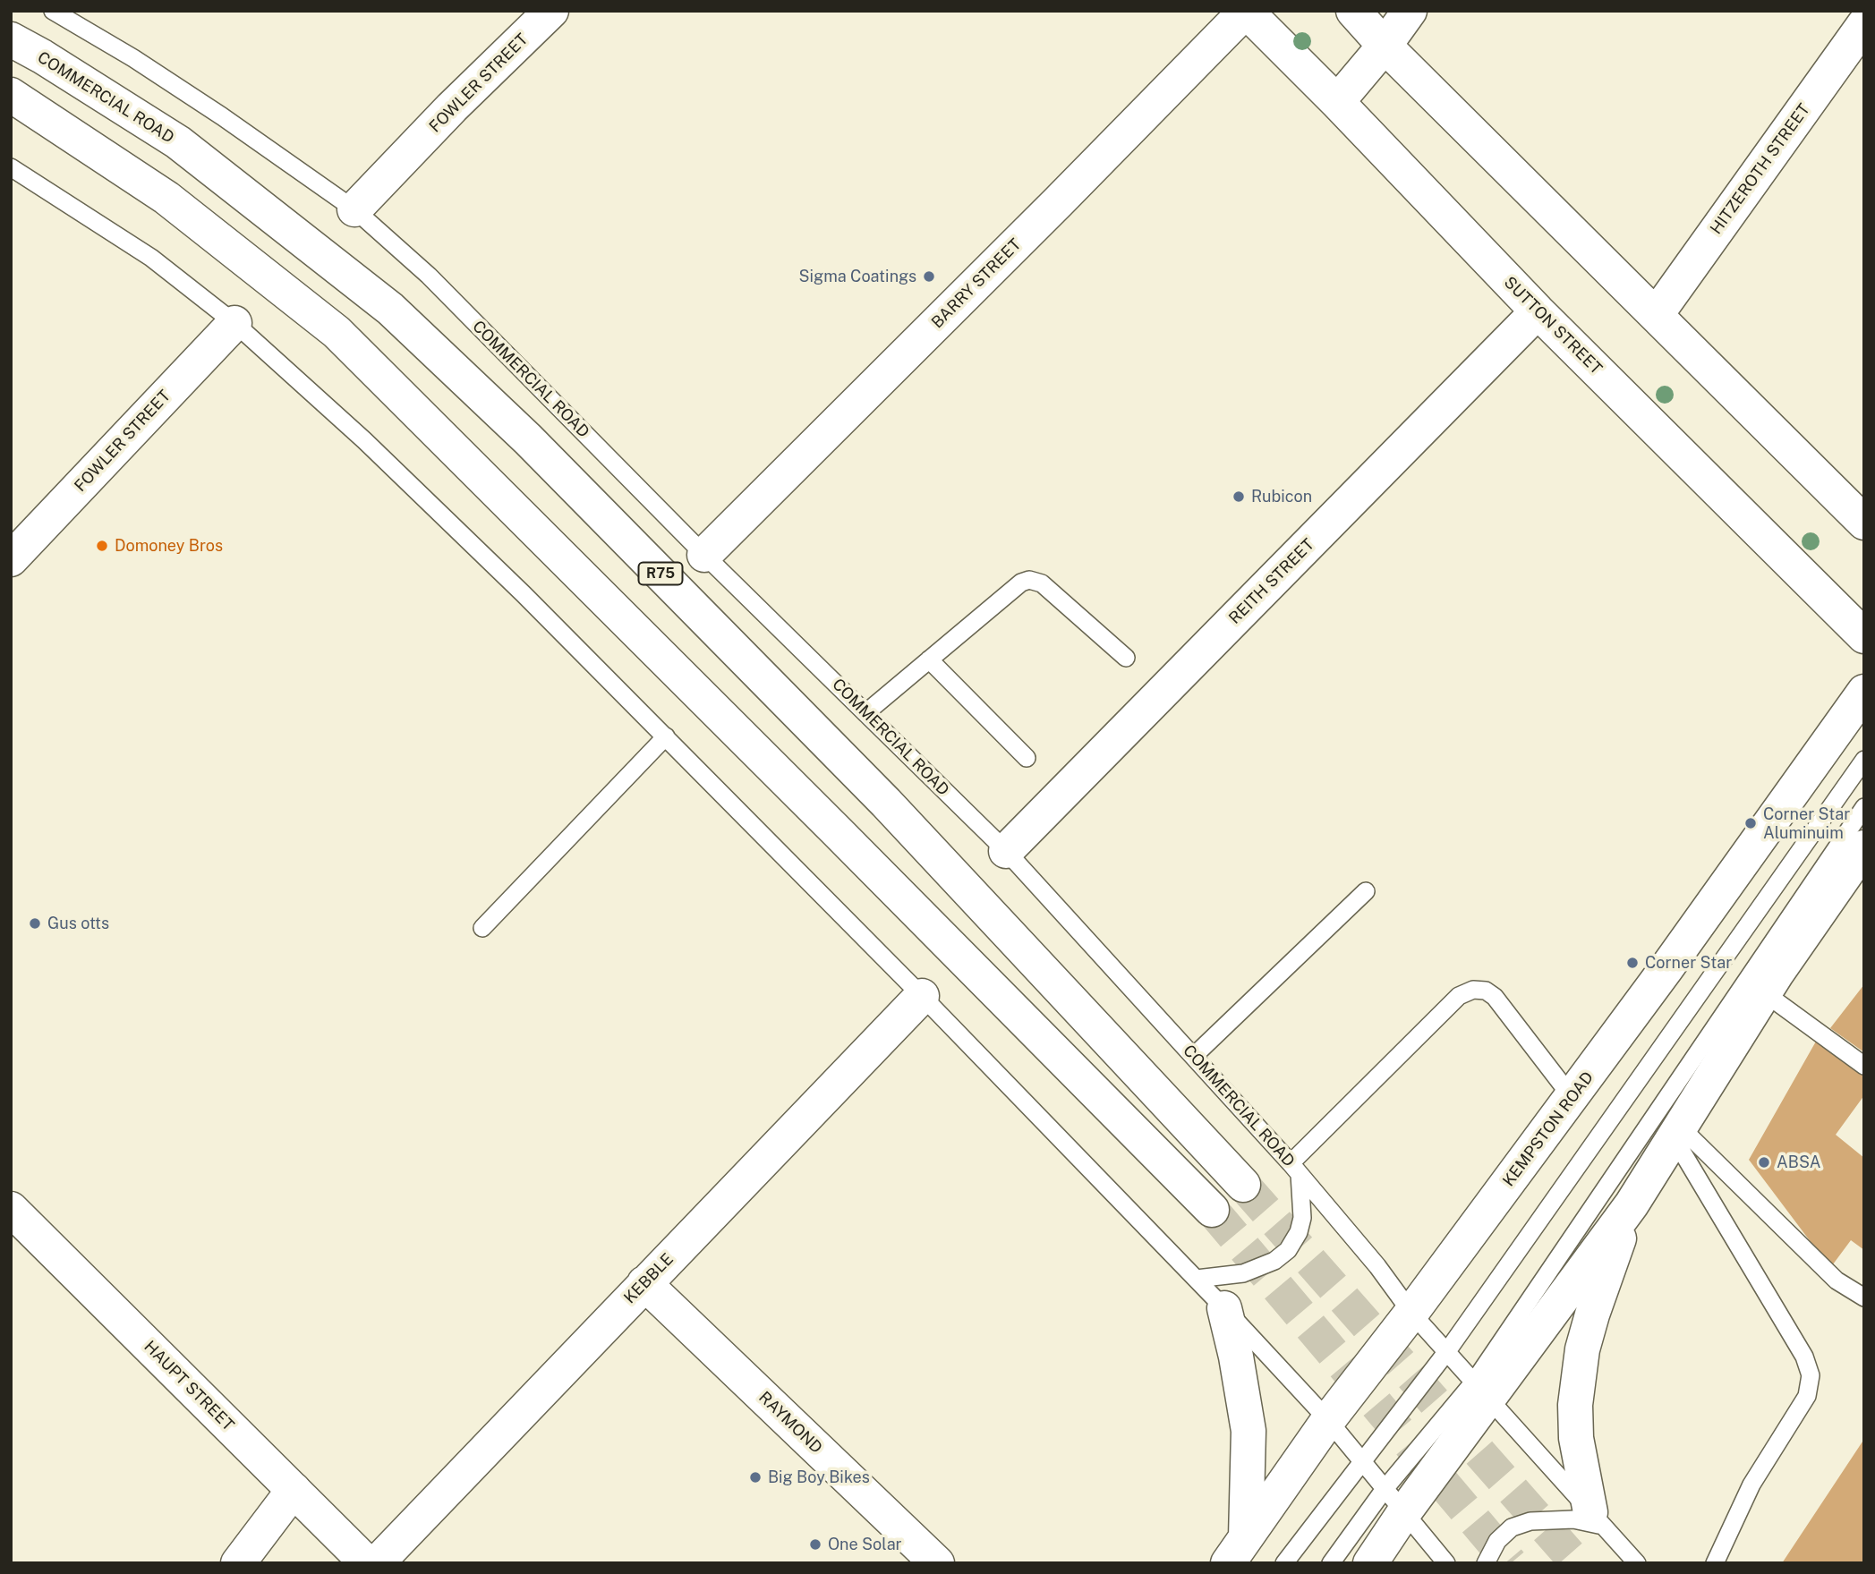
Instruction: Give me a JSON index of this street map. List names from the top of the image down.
{
  "streets": {
    "street": [
      "FOWLER STREET",
      "COMMERCIAL ROAD",
      "HITZEROTH STREET",
      "BARRY STREET",
      "SUTTON STREET",
      "R75",
      "REITH STREET",
      "KEMPSTON ROAD",
      "KEBBLE",
      "HAUPT STREET",
      "RAYMOND"
    ]
  },
  "crossings": [
    ["FOWLER STREET", "COMMERCIAL ROAD"],
    ["COMMERCIAL ROAD", "BARRY STREET"],
    ["COMMERCIAL ROAD", "REITH STREET"],
    ["COMMERCIAL ROAD", "KEMPSTON ROAD"],
    ["BARRY STREET", "SUTTON STREET"],
    ["SUTTON STREET", "REITH STREET"],
    ["KEBBLE", "RAYMOND"]
  ],
  "places": [
    "Sigma Coatings",
    "Rubicon",
    "Domoney Bros",
    "Corner Star Aluminuim",
    "Gus otts",
    "Corner Star",
    "ABSA",
    "Big Boy Bikes",
    "One Solar"
  ]
}
